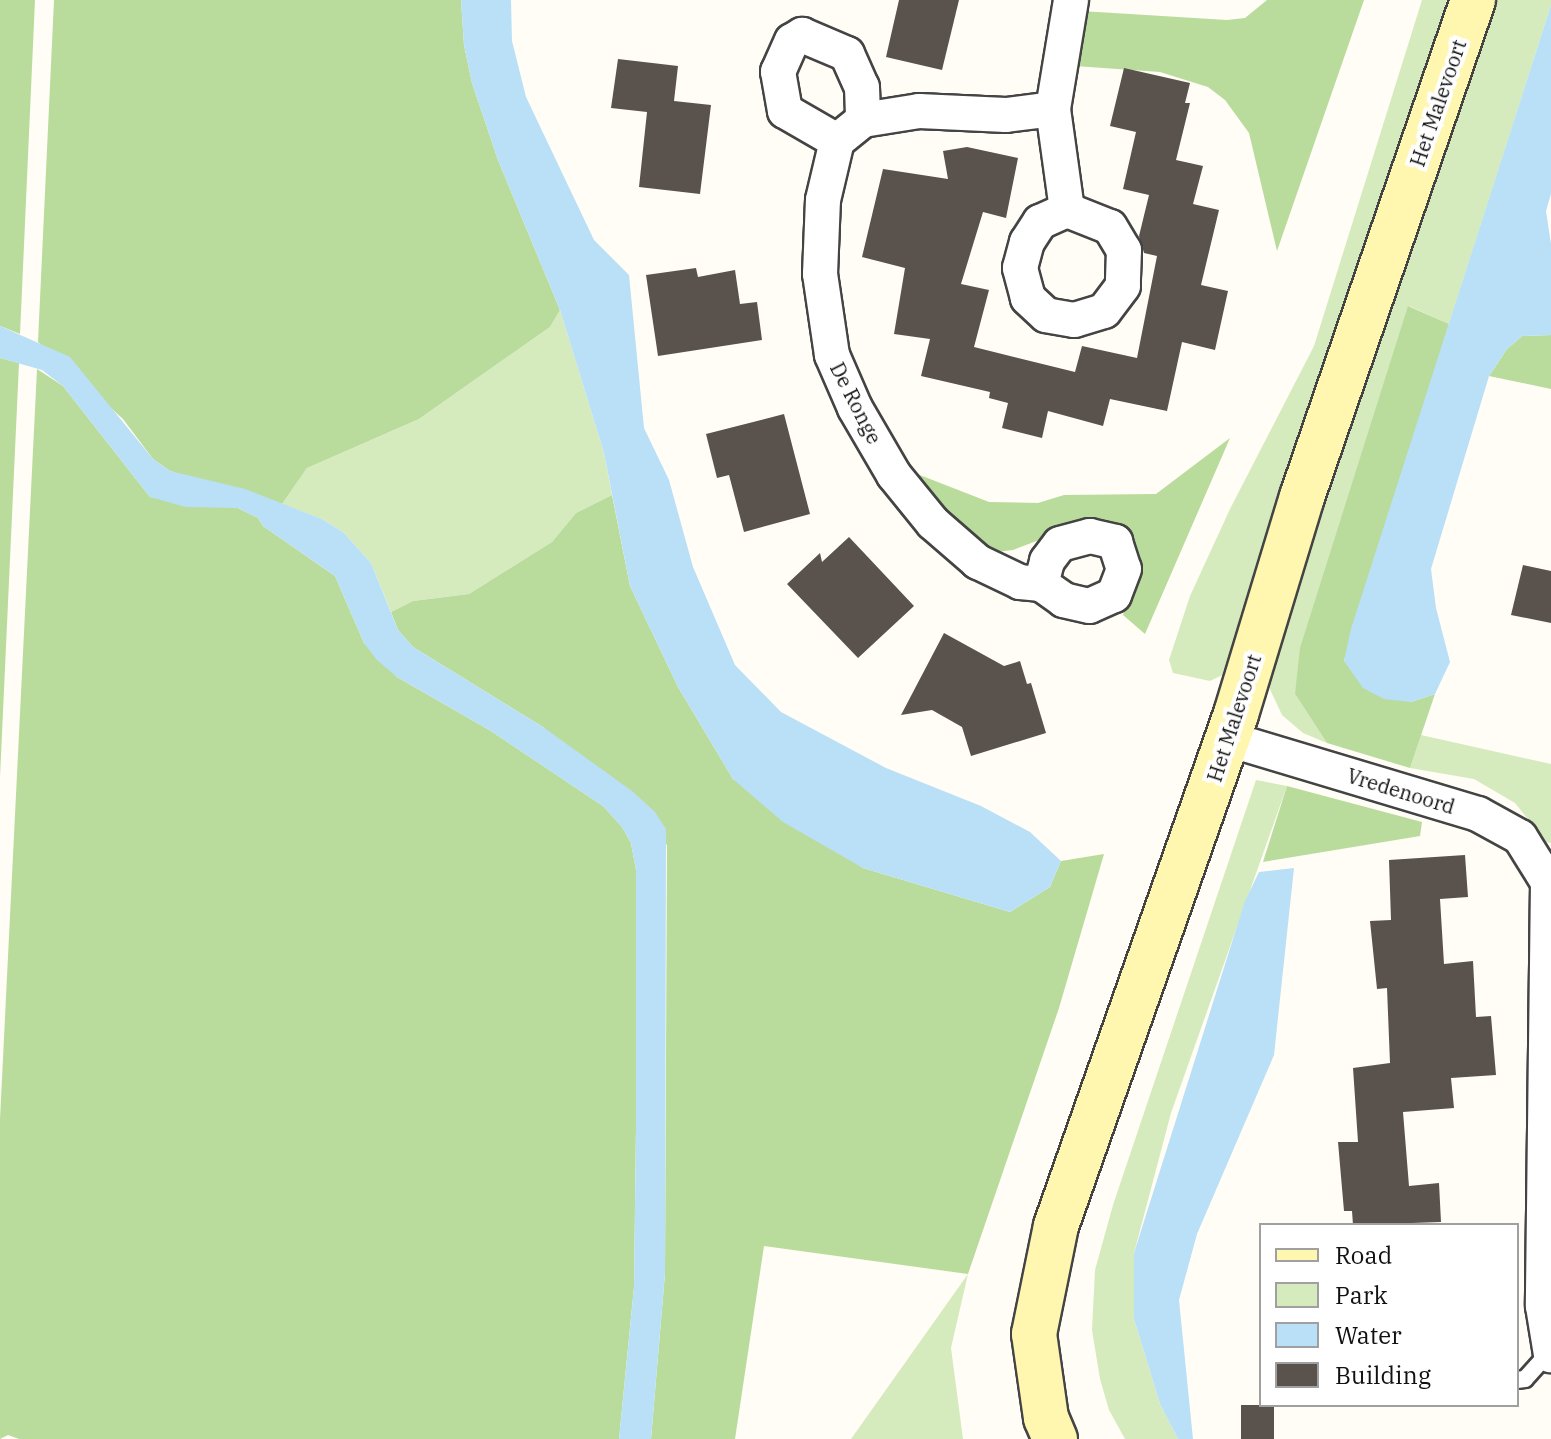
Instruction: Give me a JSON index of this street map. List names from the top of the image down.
{
  "streets": {
    "street": ["Het Malevoort", "De Ronge", "Vredenoord"]
  },
  "crossings": [
    ["Het Malevoort", "Vredenoord"]
  ],
  "legend": [
    "Road",
    "Park",
    "Water",
    "Building"
  ]
}
